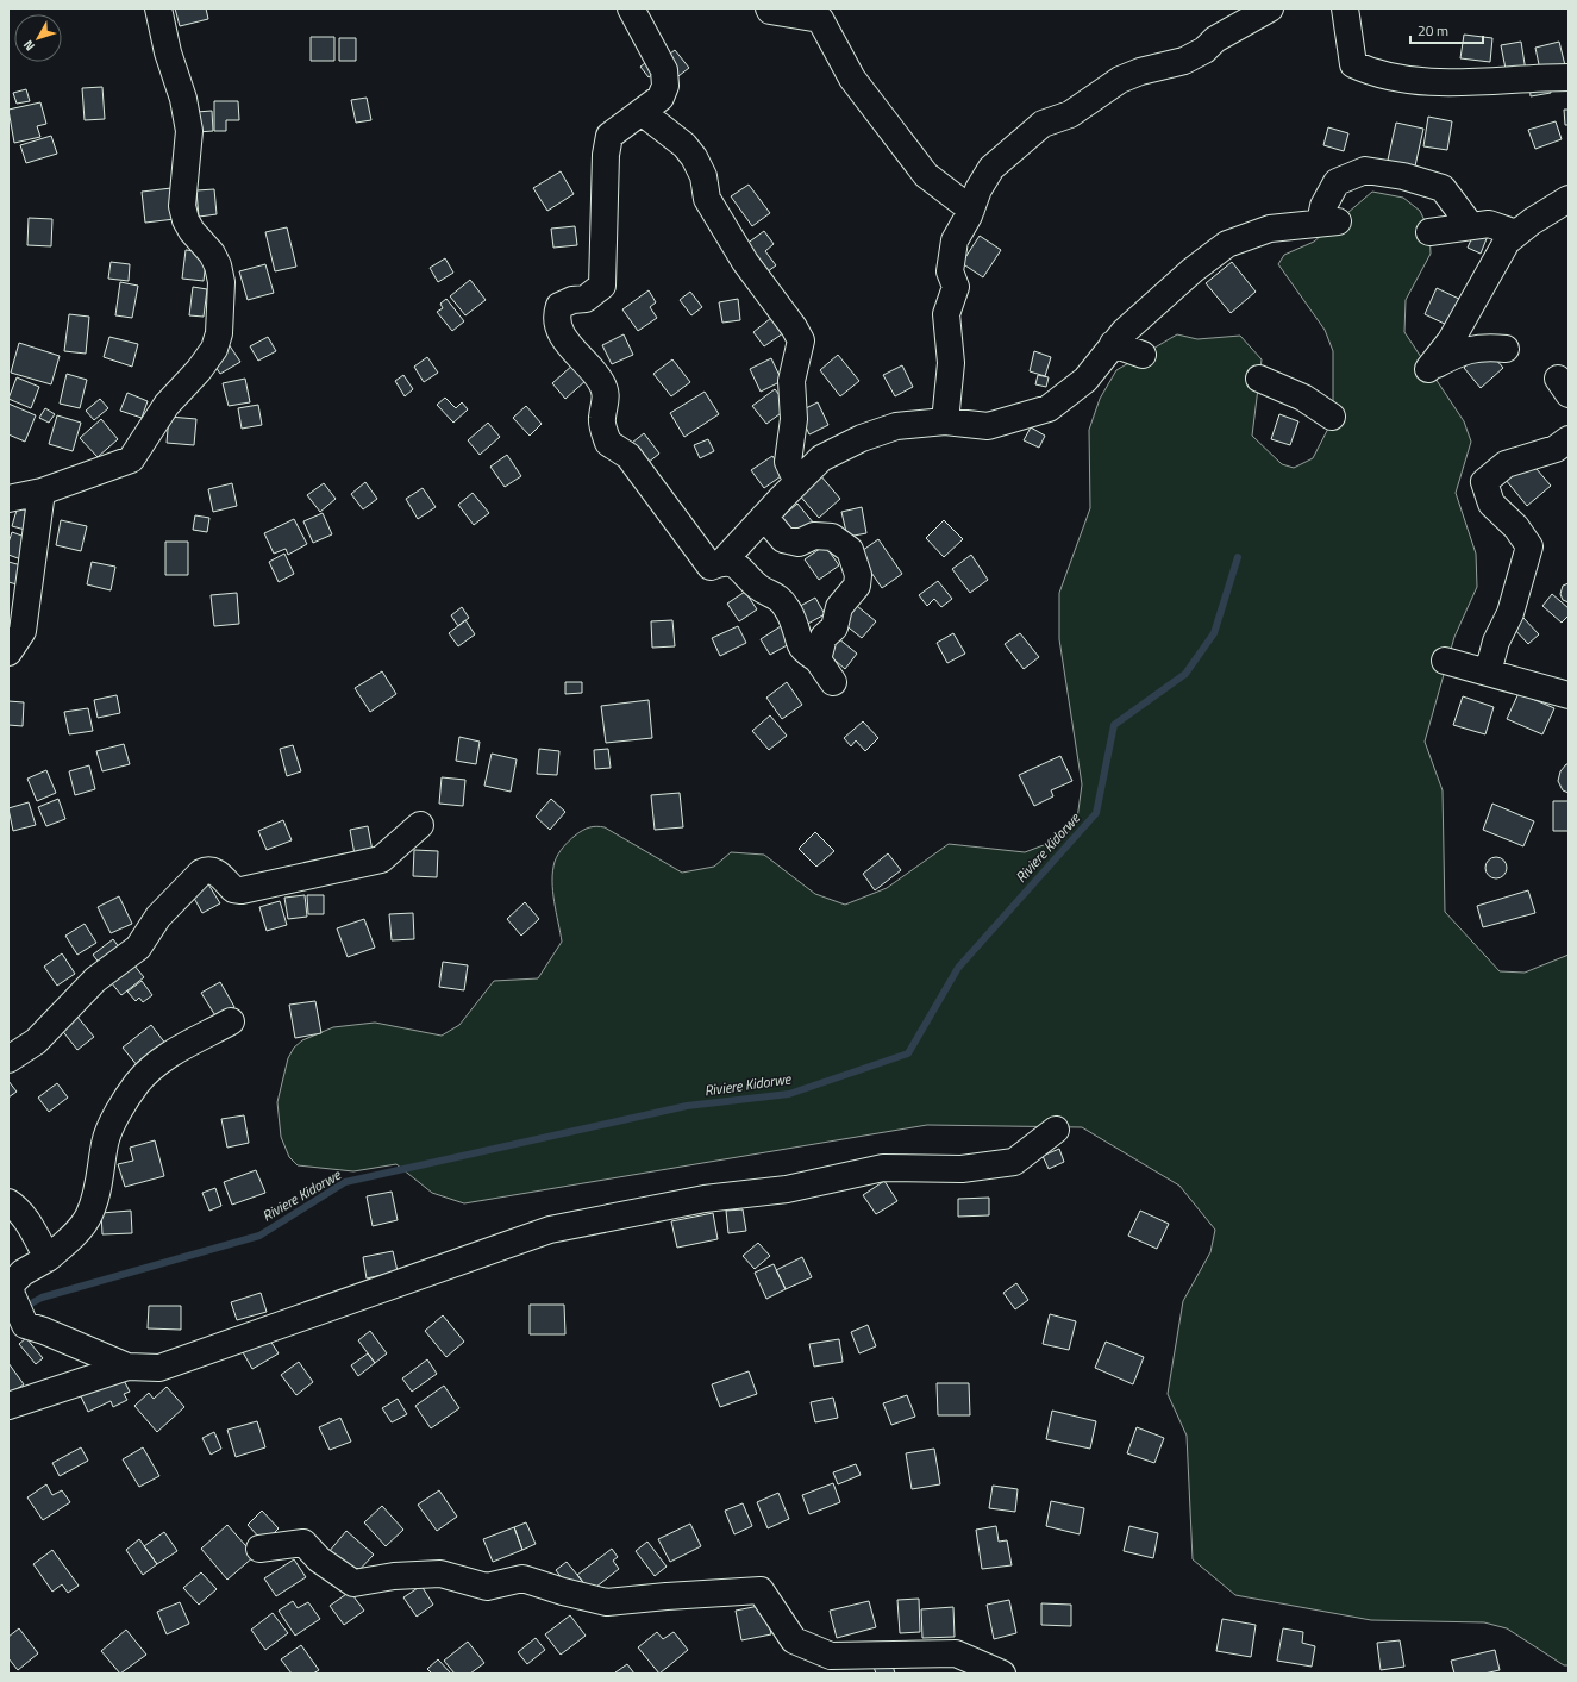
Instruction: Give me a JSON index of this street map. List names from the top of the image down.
{
  "water": ["Riviere Kidorwe"],
  "scale_bar": "20 m",
  "north": "bottom left"
}
